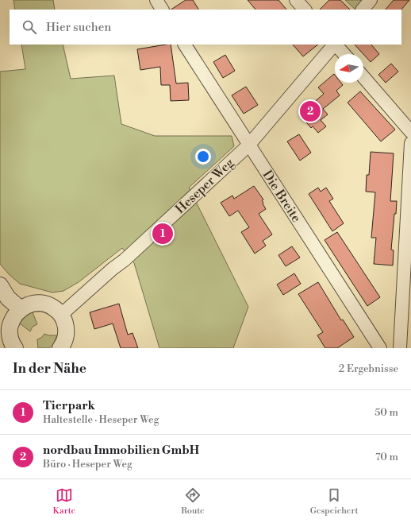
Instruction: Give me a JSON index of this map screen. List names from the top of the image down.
{
  "streets": {
    "street": ["Heseper Weg", "Die Breite"]
  },
  "crossings": [
    ["Heseper Weg", "Die Breite"]
  ],
  "north": "left",
  "page": {
    "search": "Hier suchen",
    "pins": ["2", "1"],
    "heading": ["In der Nähe", "2 Ergebnisse"],
    "list": [
      {
        "mark": "1",
        "name": "Tierpark",
        "note": "Haltestelle · Heseper Weg",
        "value": "50 m"
      },
      {
        "mark": "2",
        "name": "nordbau Immobilien GmbH",
        "note": "Büro · Heseper Weg",
        "value": "70 m"
      }
    ],
    "nav": ["Karte", "Route", "Gespeichert"]
  }
}
